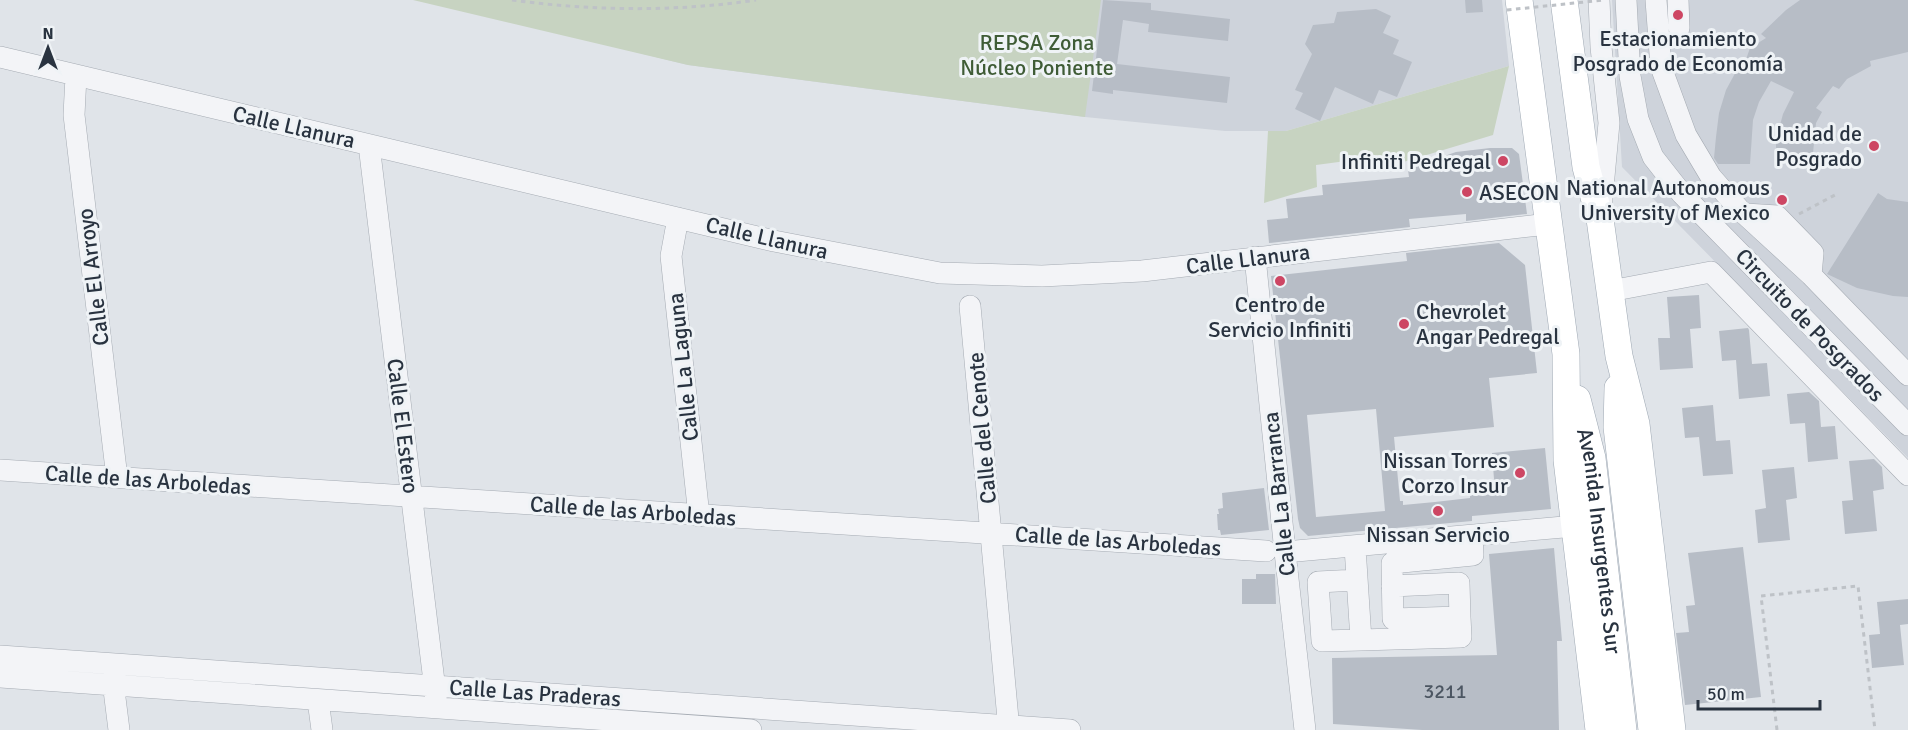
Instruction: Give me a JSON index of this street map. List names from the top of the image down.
{
  "streets": {
    "main road": ["Avenida Insurgentes Sur"],
    "street": [
      "Calle Llanura",
      "Calle El Arroyo",
      "Circuito de Posgrados",
      "Calle La Laguna",
      "Calle El Estero",
      "Calle del Cenote",
      "Calle de las Arboledas",
      "Calle La Barranca",
      "Calle Las Praderas"
    ]
  },
  "crossings": [
    ["Calle Llanura", "Calle El Arroyo"],
    ["Calle Llanura", "Calle La Laguna"],
    ["Calle Llanura", "Calle El Estero"],
    ["Calle Llanura", "Calle La Barranca"],
    ["Calle Llanura", "Avenida Insurgentes Sur"],
    ["Calle El Arroyo", "Calle de las Arboledas"],
    ["Calle La Laguna", "Calle de las Arboledas"],
    ["Calle El Estero", "Calle de las Arboledas"],
    ["Calle El Estero", "Calle Las Praderas"],
    ["Calle del Cenote", "Calle de las Arboledas"],
    ["Calle del Cenote", "Calle Las Praderas"],
    ["Calle de las Arboledas", "Calle La Barranca"],
    ["Calle de las Arboledas", "Avenida Insurgentes Sur"]
  ],
  "parks": ["REPSA Zona Núcleo Poniente"],
  "places": [
    "Estacionamiento Posgrado de Economía",
    "Unidad de Posgrado",
    "Infiniti Pedregal",
    "ASECON",
    "National Autonomous University of Mexico",
    "Centro de Servicio Infiniti",
    "Chevrolet Angar Pedregal",
    "Nissan Torres Corzo Insur",
    "Nissan Servicio"
  ],
  "house_numbers": ["3211"],
  "scale_bar": "50 m",
  "north": "top"
}
